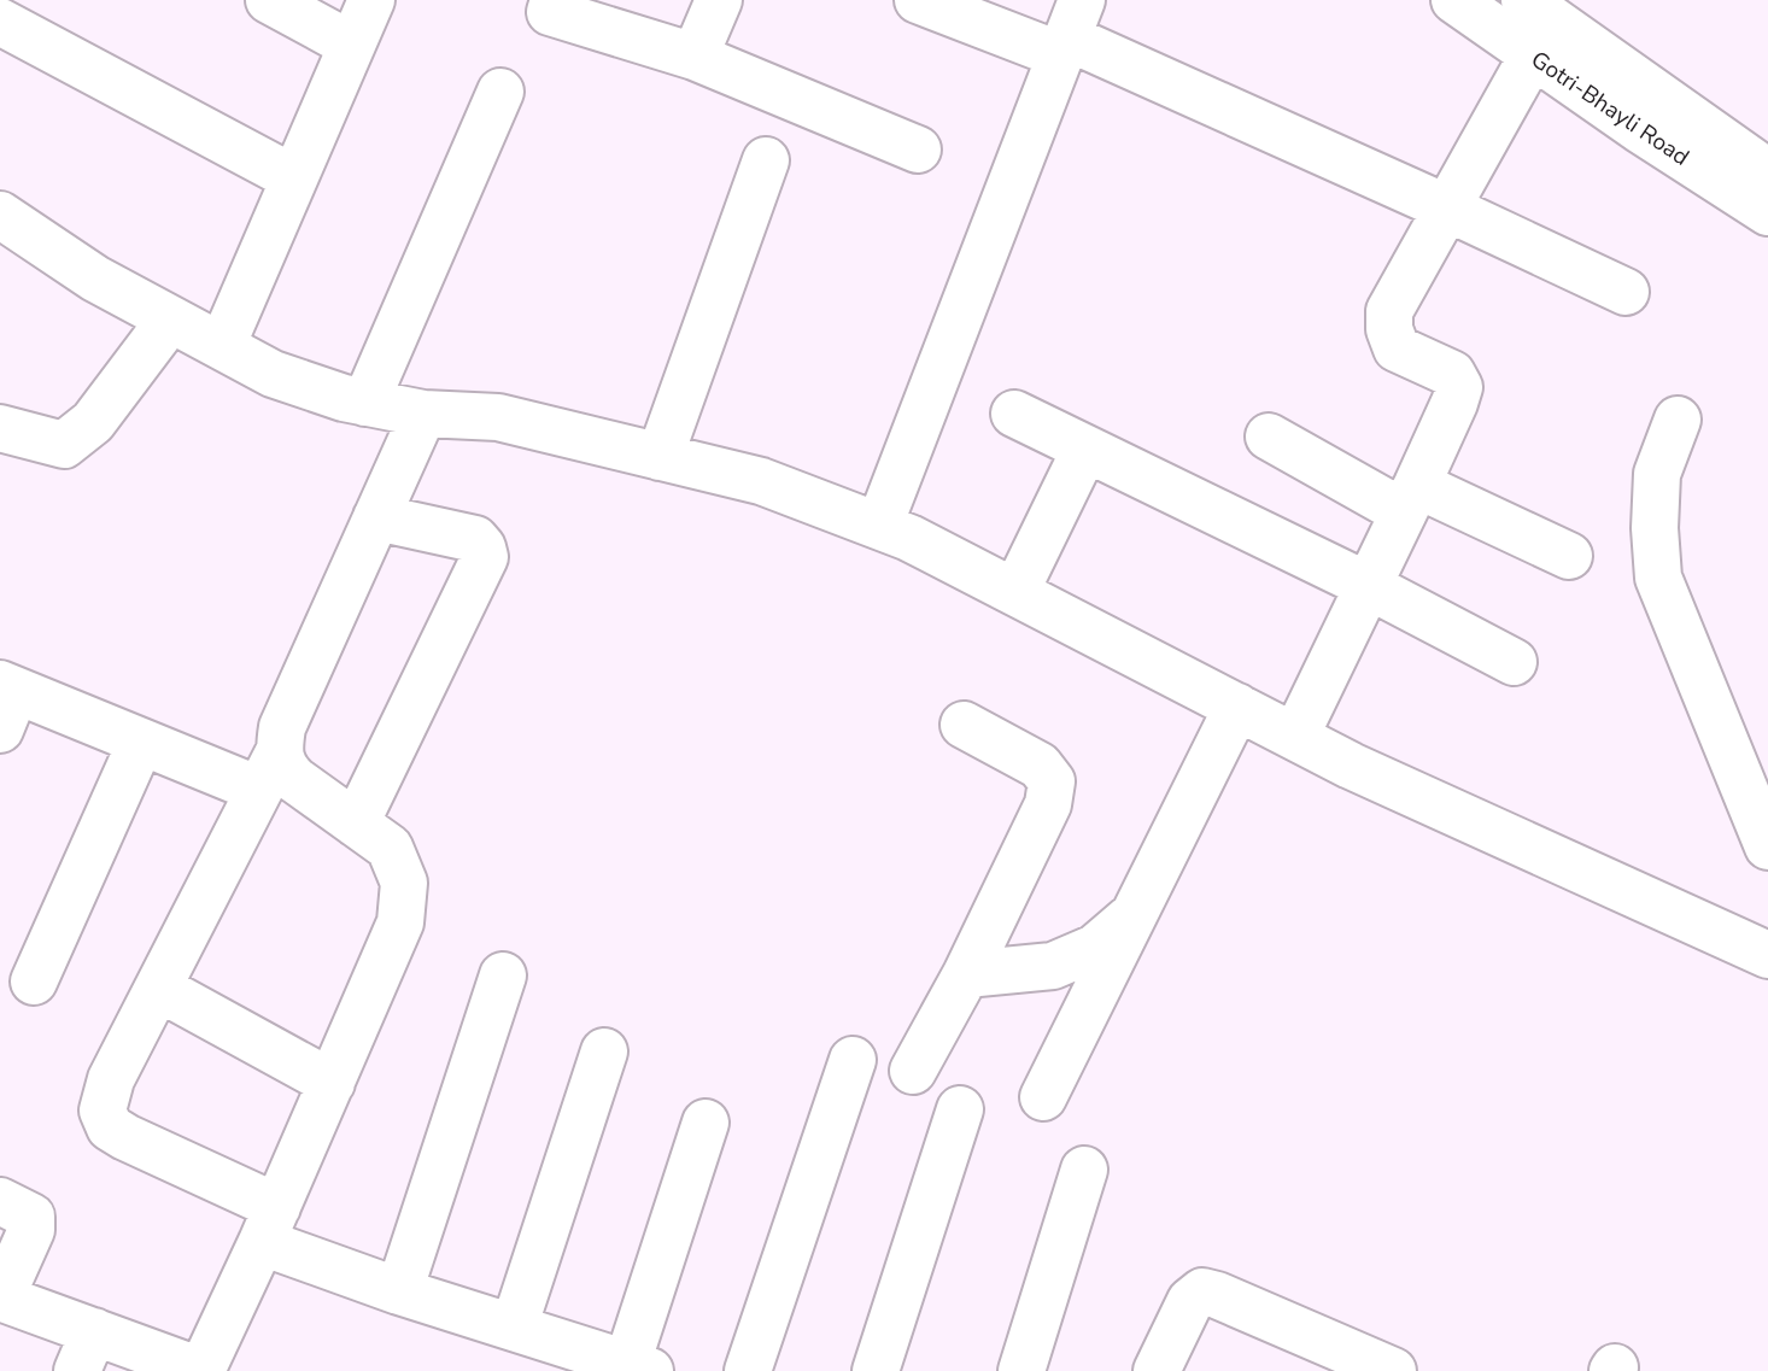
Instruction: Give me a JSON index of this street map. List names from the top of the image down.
{
  "streets": {
    "street": ["Gotri-Bhayli Road"]
  }
}
